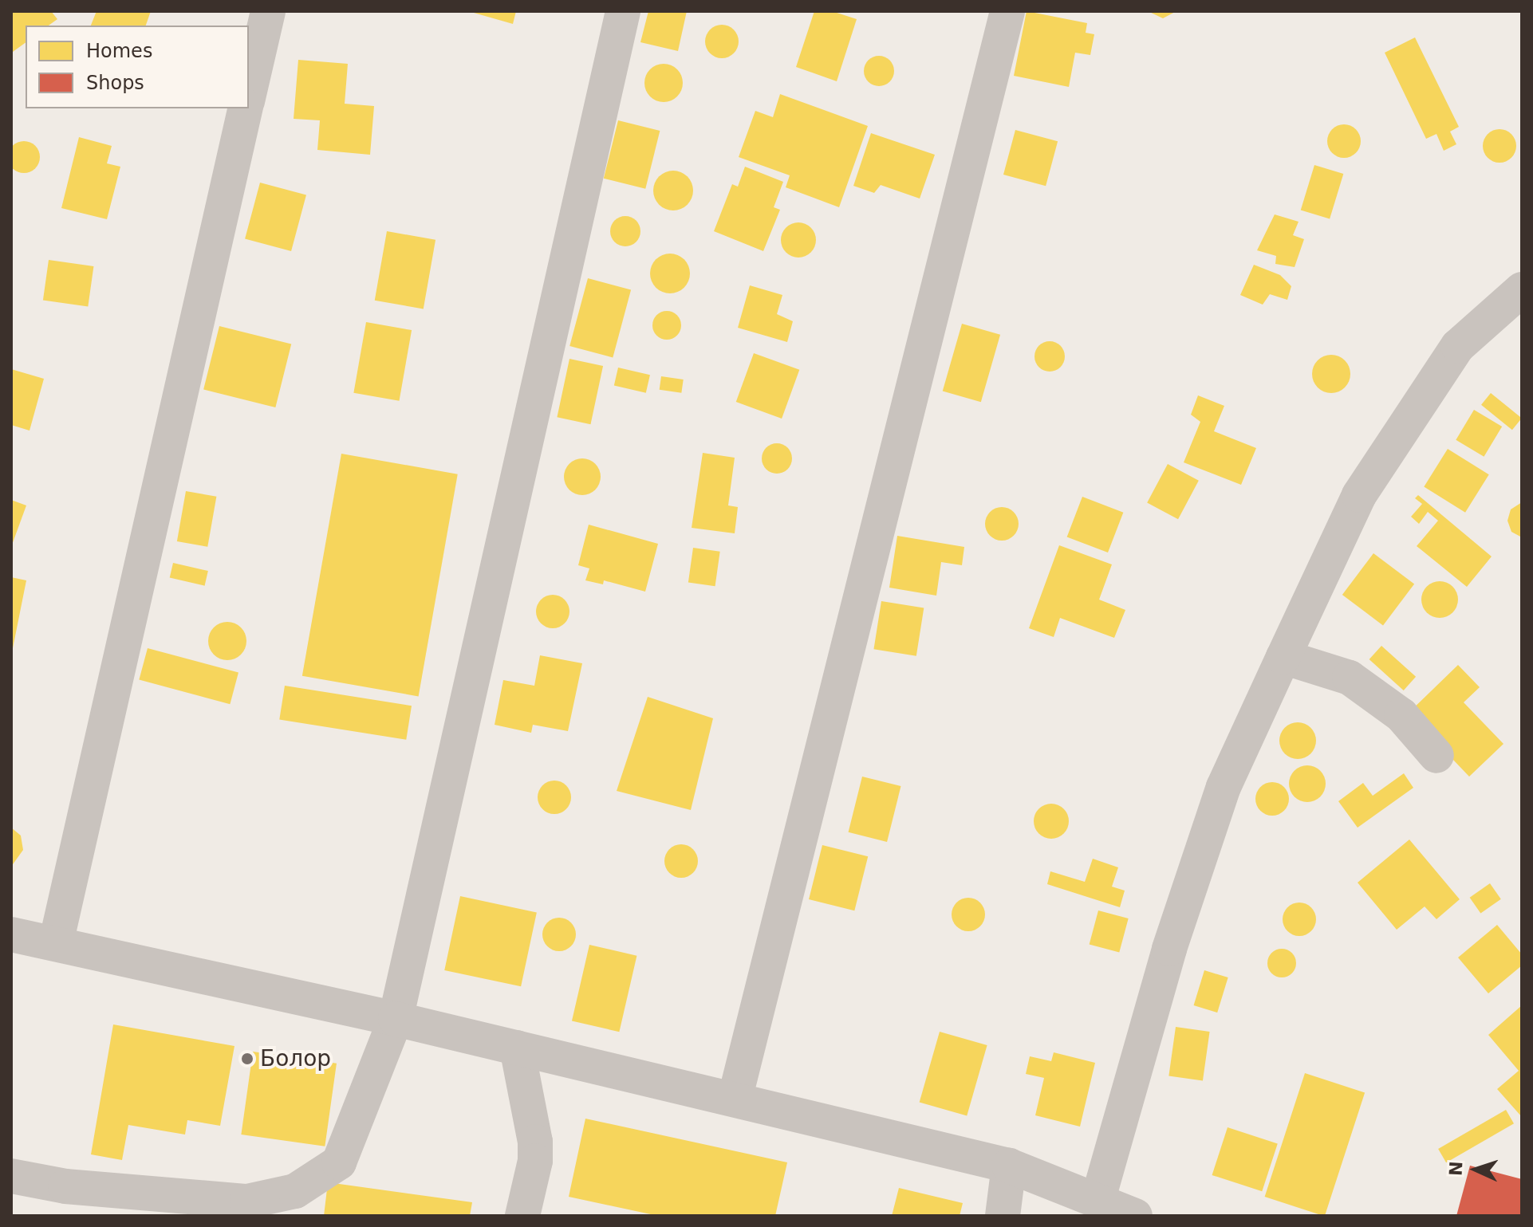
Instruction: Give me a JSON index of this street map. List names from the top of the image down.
{
  "places": ["Болор"],
  "legend": ["Homes", "Shops"],
  "north": "left"
}
